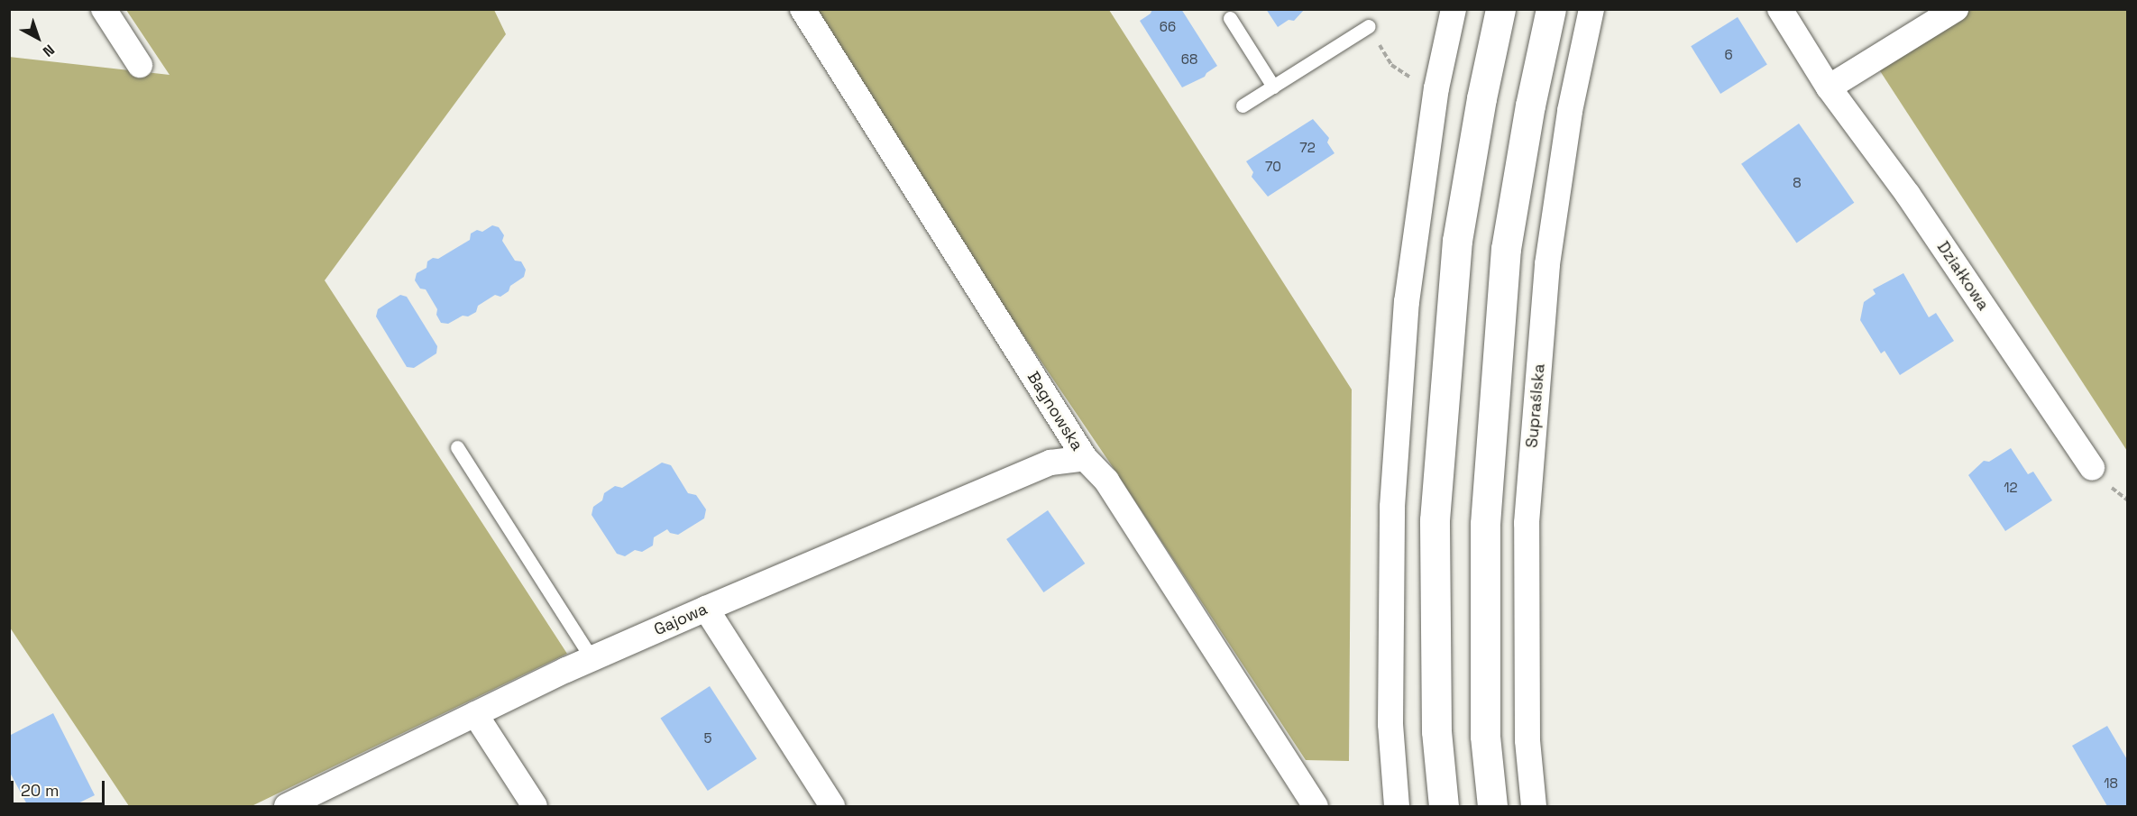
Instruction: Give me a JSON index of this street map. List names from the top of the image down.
{
  "streets": {
    "street": [
      "Działkowa",
      "Supraślska",
      "Bagnowska",
      "Gajowa"
    ]
  },
  "crossings": [
    ["Bagnowska", "Gajowa"]
  ],
  "house_numbers": [
    "66",
    "6",
    "68",
    "72",
    "70",
    "8",
    "12",
    "5",
    "18"
  ],
  "scale_bar": "20 m",
  "north": "bottom right"
}
